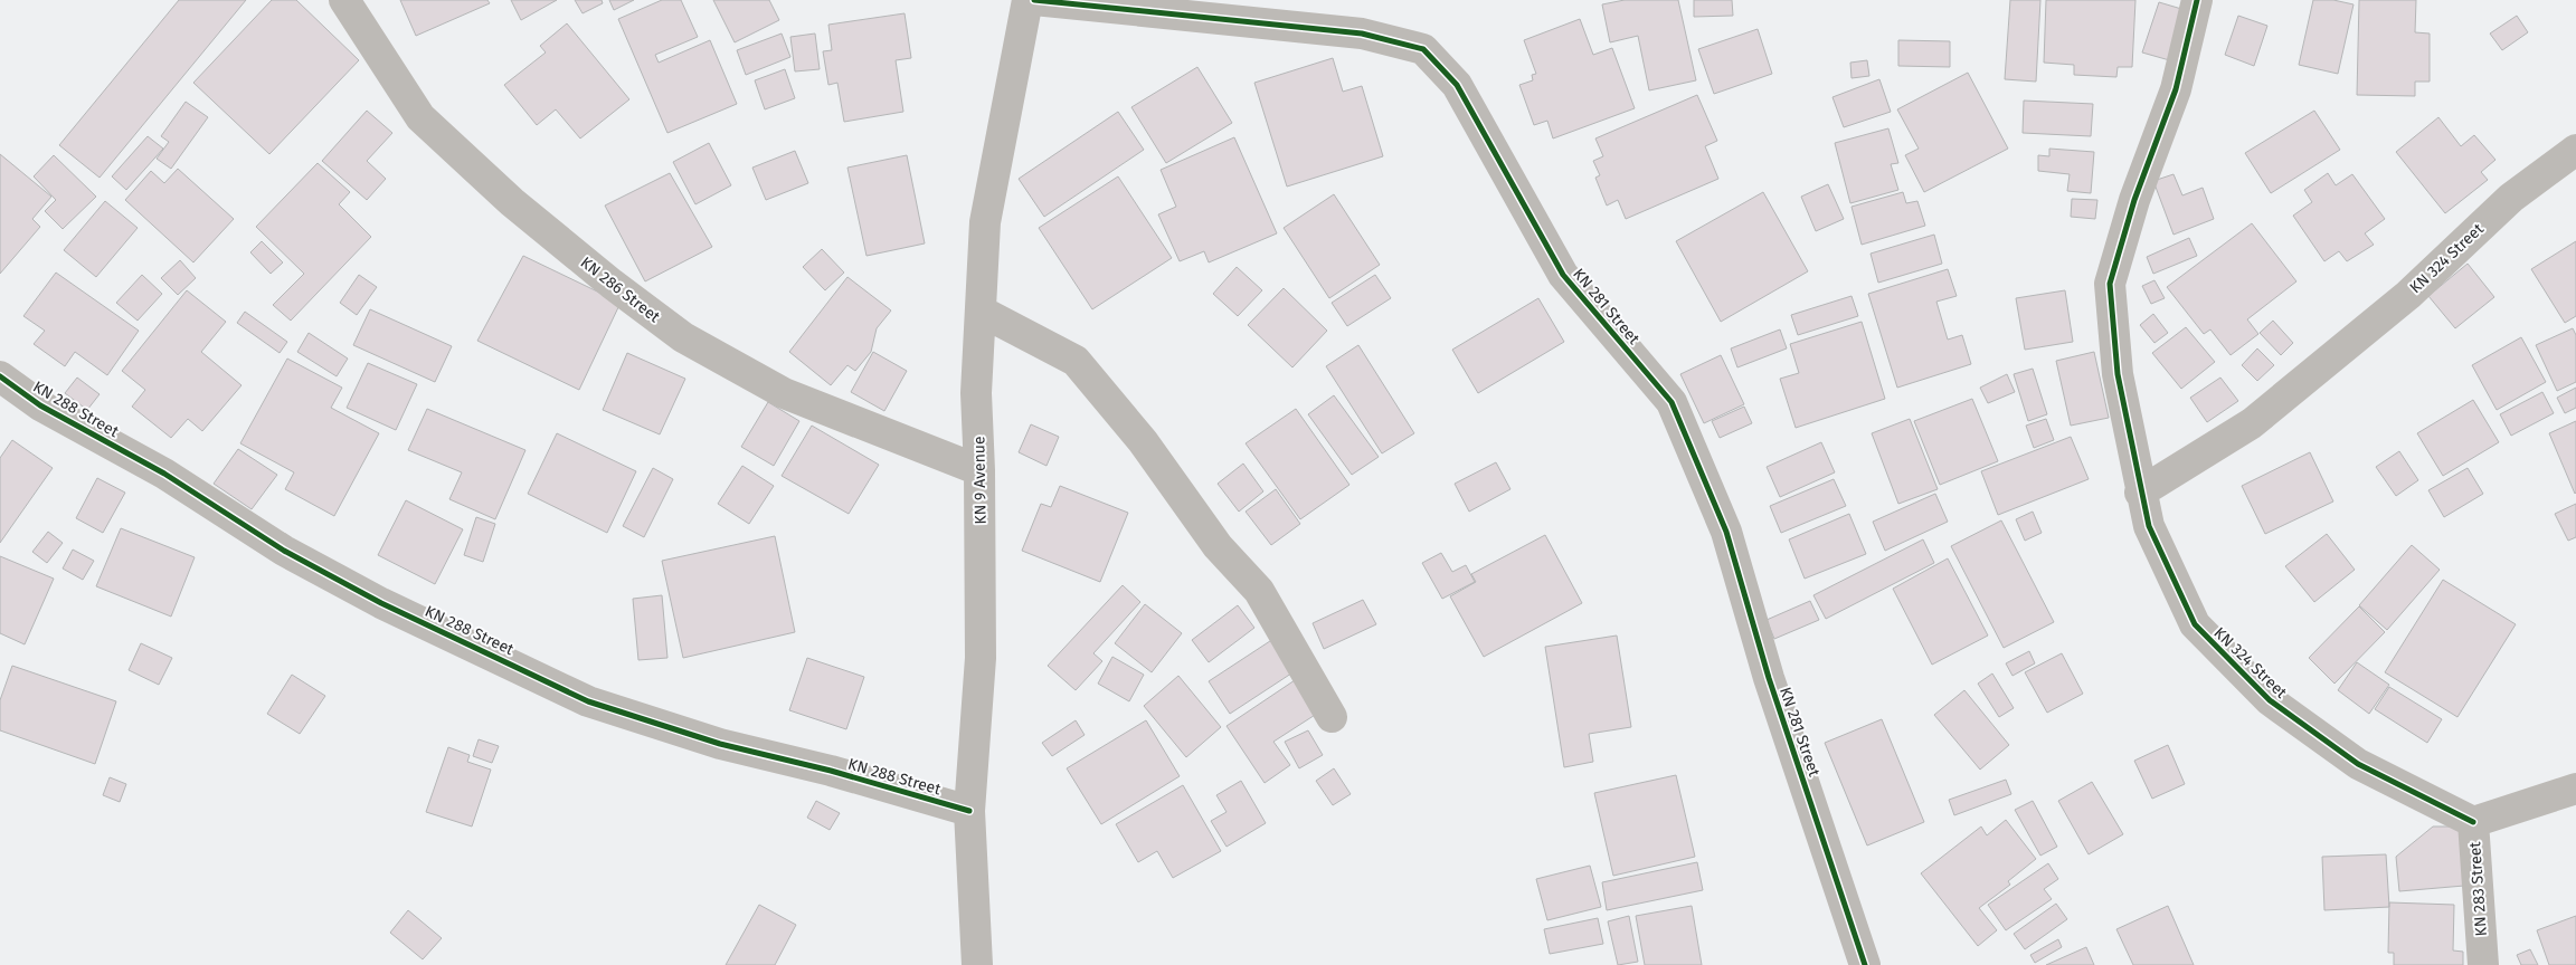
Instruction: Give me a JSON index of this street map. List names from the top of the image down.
{
  "streets": {
    "street": [
      "KN 324 Street",
      "KN 286 Street",
      "KN 281 Street",
      "KN 288 Street",
      "KN 9 Avenue",
      "KN 283 Street"
    ]
  },
  "crossings": [
    ["KN 324 Street", "KN 283 Street"],
    ["KN 286 Street", "KN 9 Avenue"],
    ["KN 288 Street", "KN 9 Avenue"]
  ]
}
